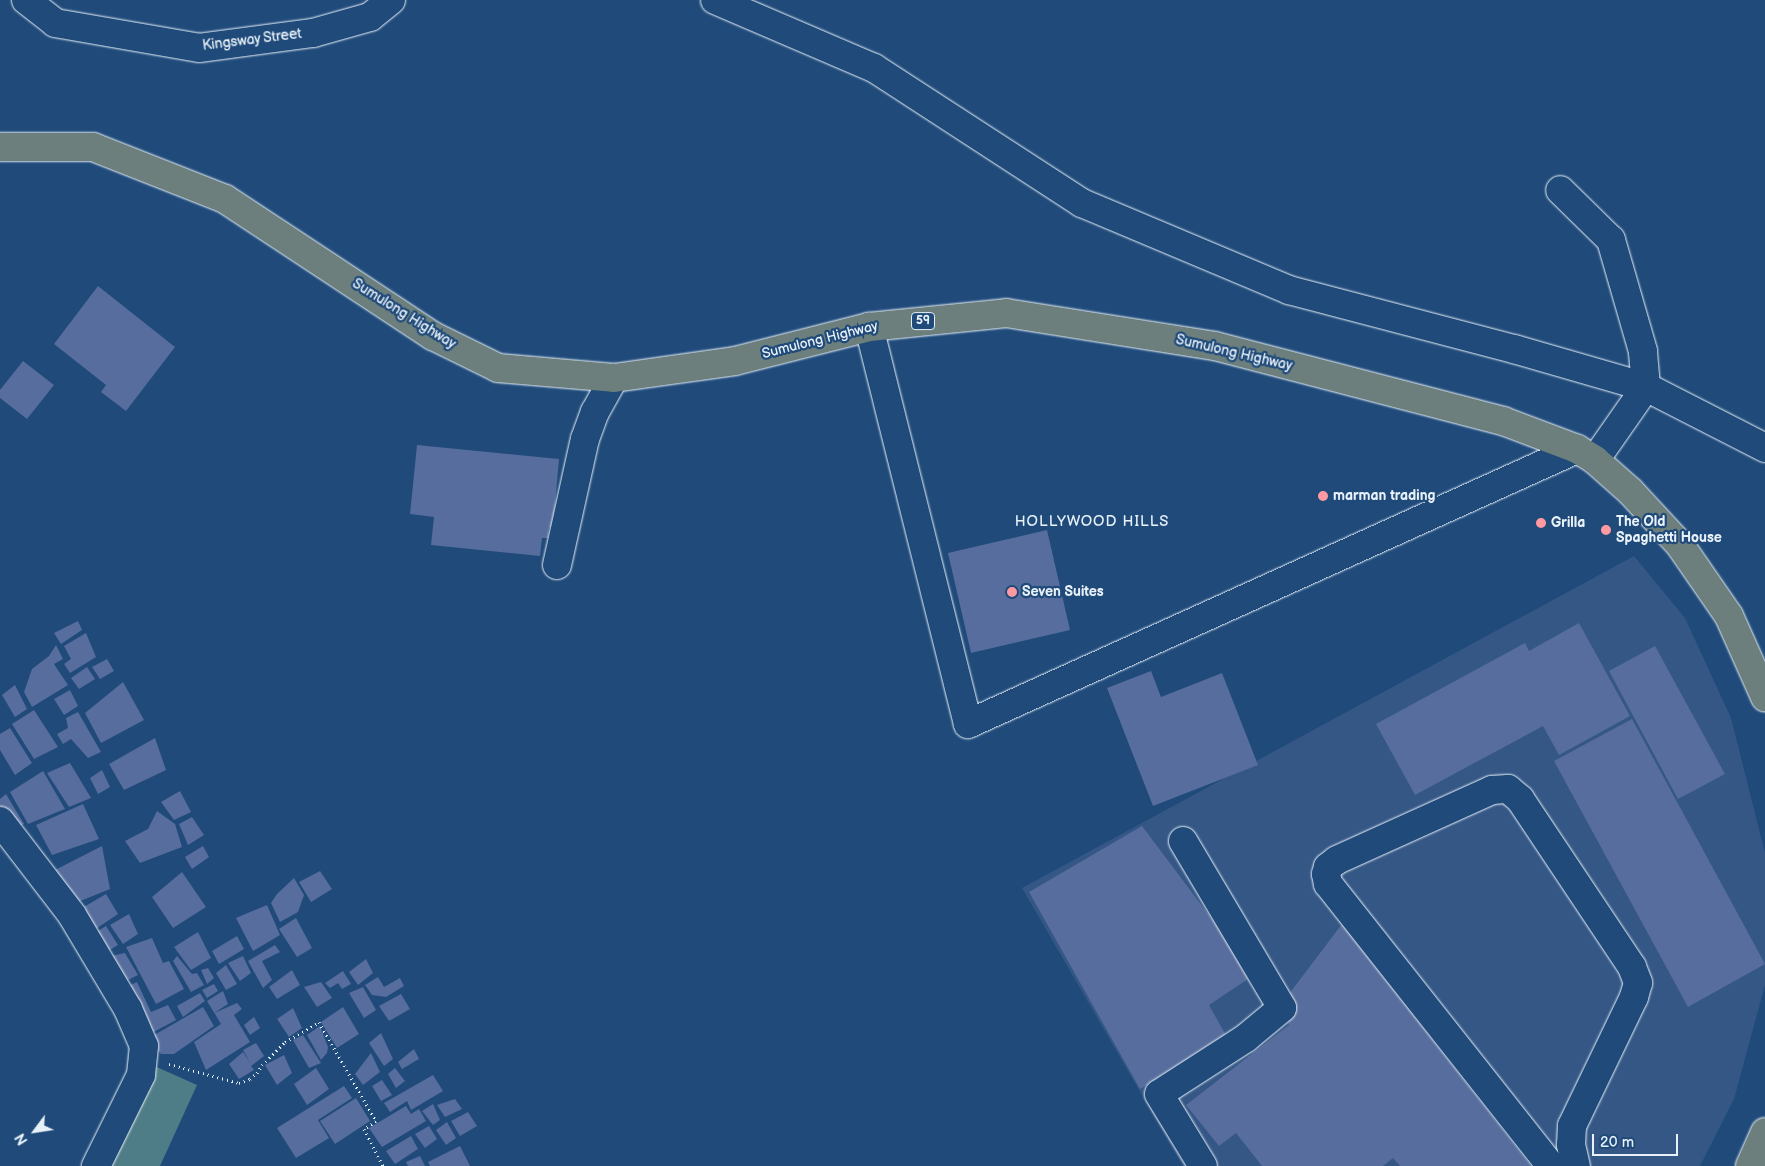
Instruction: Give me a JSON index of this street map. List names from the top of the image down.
{
  "streets": {
    "main road": ["Sumulong Highway", "59"],
    "street": ["Kingsway Street"]
  },
  "districts": ["HOLLYWOOD HILLS"],
  "places": [
    "marman trading",
    "Grilla",
    "The Old Spaghetti House",
    "Seven Suites"
  ],
  "scale_bar": "20 m",
  "north": "bottom left"
}
